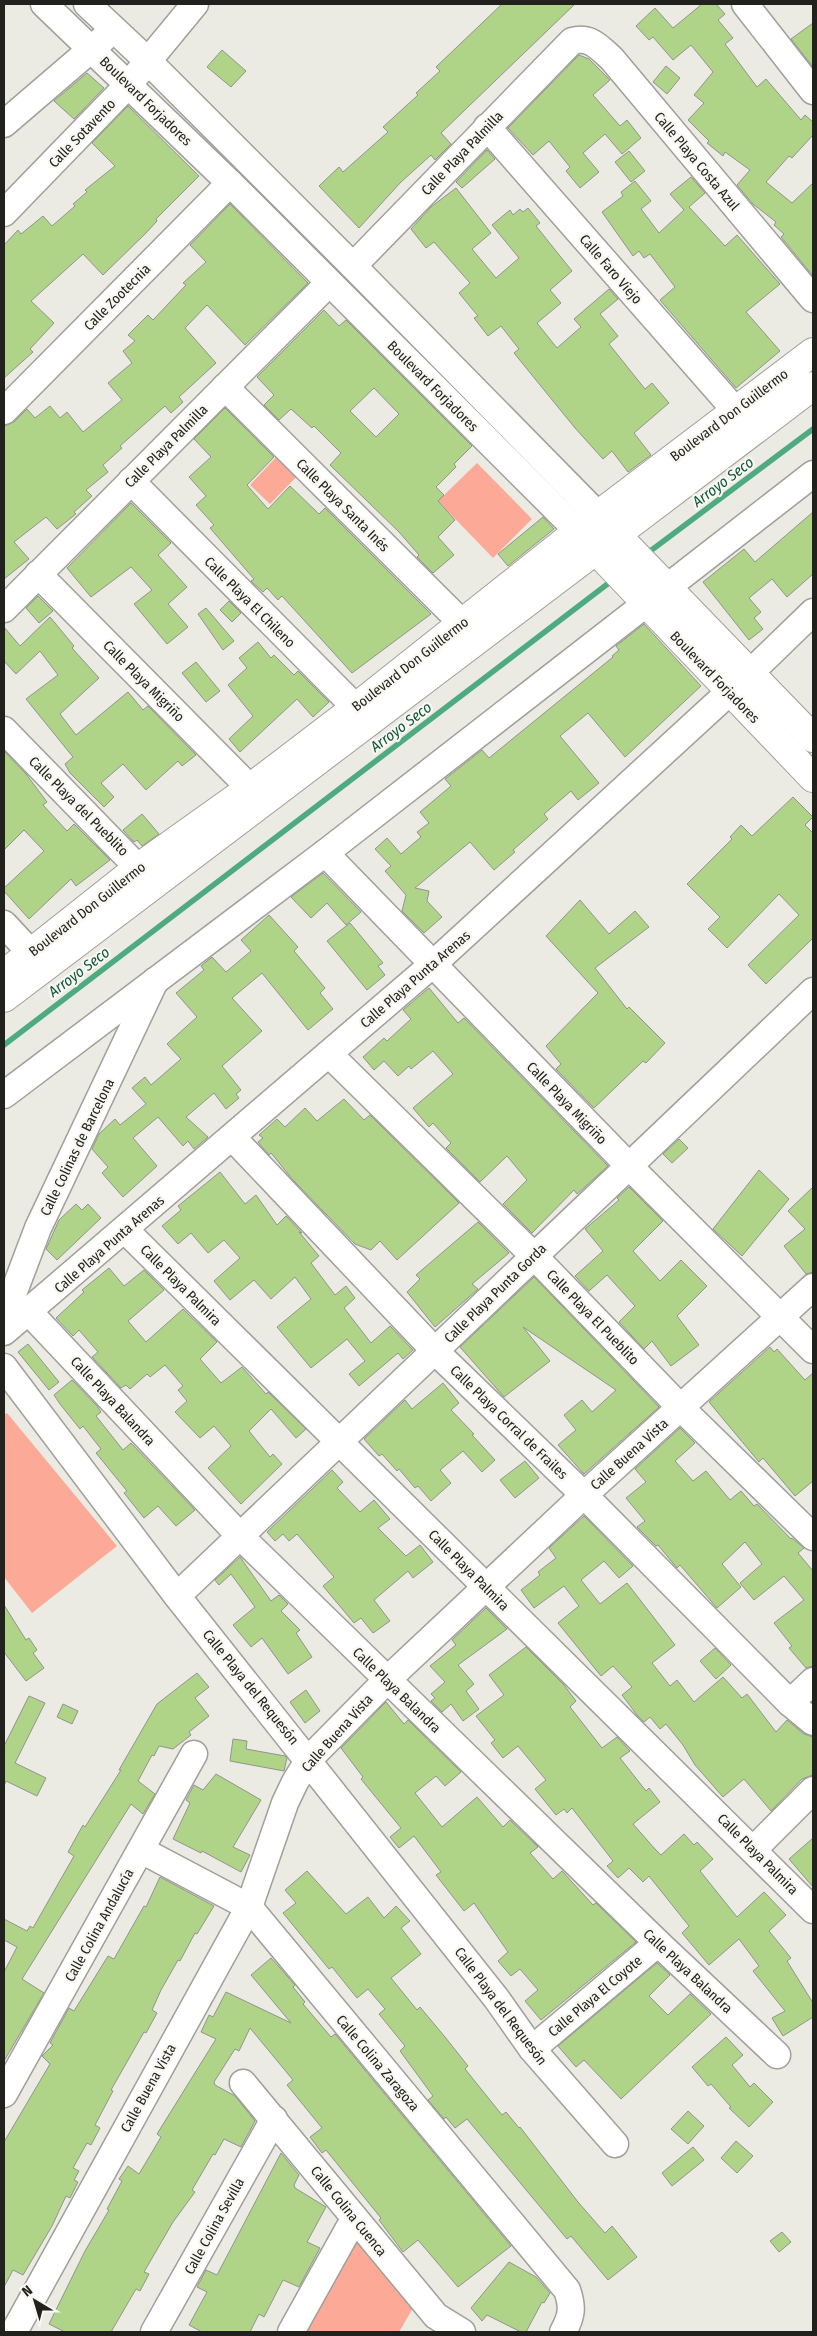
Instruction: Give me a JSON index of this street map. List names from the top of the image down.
{
  "streets": {
    "main road": ["Boulevard Forjadores", "Boulevard Don Guillermo"],
    "street": [
      "Calle Sotavento",
      "Calle Playa Palmilla",
      "Calle Playa Costa Azul",
      "Calle Faro Viejo",
      "Calle Zootecnia",
      "Calle Playa Santa Inés",
      "Calle Playa El Chileno",
      "Calle Playa Migriño",
      "Calle Playa del Pueblito",
      "Calle Playa Punta Arenas",
      "Calle Colinas de Barcelona",
      "Calle Playa Palmira",
      "Calle Playa Punta Gorda",
      "Calle Playa El Pueblito",
      "Calle Playa Balandra",
      "Calle Playa Corral de Frailes",
      "Calle Buena Vista",
      "Calle Playa del Requesón",
      "Calle Colina Andalucía",
      "Calle Playa El Coyote",
      "Calle Colina Zaragoza",
      "Calle Colina Cuenca",
      "Calle Colina Sevilla"
    ]
  },
  "crossings": [
    ["Boulevard Forjadores", "Calle Sotavento"],
    ["Boulevard Forjadores", "Calle Playa Palmilla"],
    ["Boulevard Forjadores", "Calle Zootecnia"],
    ["Boulevard Forjadores", "Boulevard Don Guillermo"],
    ["Boulevard Forjadores", "Calle Playa Punta Arenas"],
    ["Calle Playa Palmilla", "Calle Playa Costa Azul"],
    ["Calle Playa Palmilla", "Calle Faro Viejo"],
    ["Calle Playa Palmilla", "Calle Playa Santa Inés"],
    ["Calle Playa Palmilla", "Calle Playa El Chileno"],
    ["Calle Playa Palmilla", "Calle Playa Migriño"],
    ["Calle Faro Viejo", "Boulevard Don Guillermo"],
    ["Boulevard Don Guillermo", "Calle Playa Santa Inés"],
    ["Boulevard Don Guillermo", "Calle Playa El Chileno"],
    ["Boulevard Don Guillermo", "Calle Playa Migriño"],
    ["Boulevard Don Guillermo", "Calle Playa del Pueblito"],
    ["Calle Playa Migriño", "Calle Playa Punta Arenas"],
    ["Calle Playa Migriño", "Calle Playa Punta Gorda"],
    ["Calle Playa Migriño", "Calle Buena Vista"],
    ["Calle Playa Punta Arenas", "Calle Colinas de Barcelona"],
    ["Calle Playa Punta Arenas", "Calle Playa Palmira"],
    ["Calle Playa Punta Arenas", "Calle Playa El Pueblito"],
    ["Calle Playa Punta Arenas", "Calle Playa Balandra"],
    ["Calle Playa Punta Arenas", "Calle Playa Corral de Frailes"],
    ["Calle Colinas de Barcelona", "Calle Playa Balandra"],
    ["Calle Playa Palmira", "Calle Playa Punta Gorda"],
    ["Calle Playa Palmira", "Calle Buena Vista"],
    ["Calle Playa Punta Gorda", "Calle Playa El Pueblito"],
    ["Calle Playa Punta Gorda", "Calle Playa Balandra"],
    ["Calle Playa Punta Gorda", "Calle Playa Corral de Frailes"],
    ["Calle Playa Punta Gorda", "Calle Playa del Requesón"],
    ["Calle Playa El Pueblito", "Calle Buena Vista"],
    ["Calle Playa Balandra", "Calle Buena Vista"],
    ["Calle Playa Balandra", "Calle Playa El Coyote"],
    ["Calle Playa Corral de Frailes", "Calle Buena Vista"],
    ["Calle Buena Vista", "Calle Playa del Requesón"],
    ["Calle Buena Vista", "Calle Colina Zaragoza"],
    ["Calle Playa del Requesón", "Calle Playa El Coyote"],
    ["Calle Colina Andalucía", "Calle Colina Zaragoza"],
    ["Calle Colina Cuenca", "Calle Colina Sevilla"]
  ],
  "water": ["Arroyo Seco"],
  "north": "top left"
}
